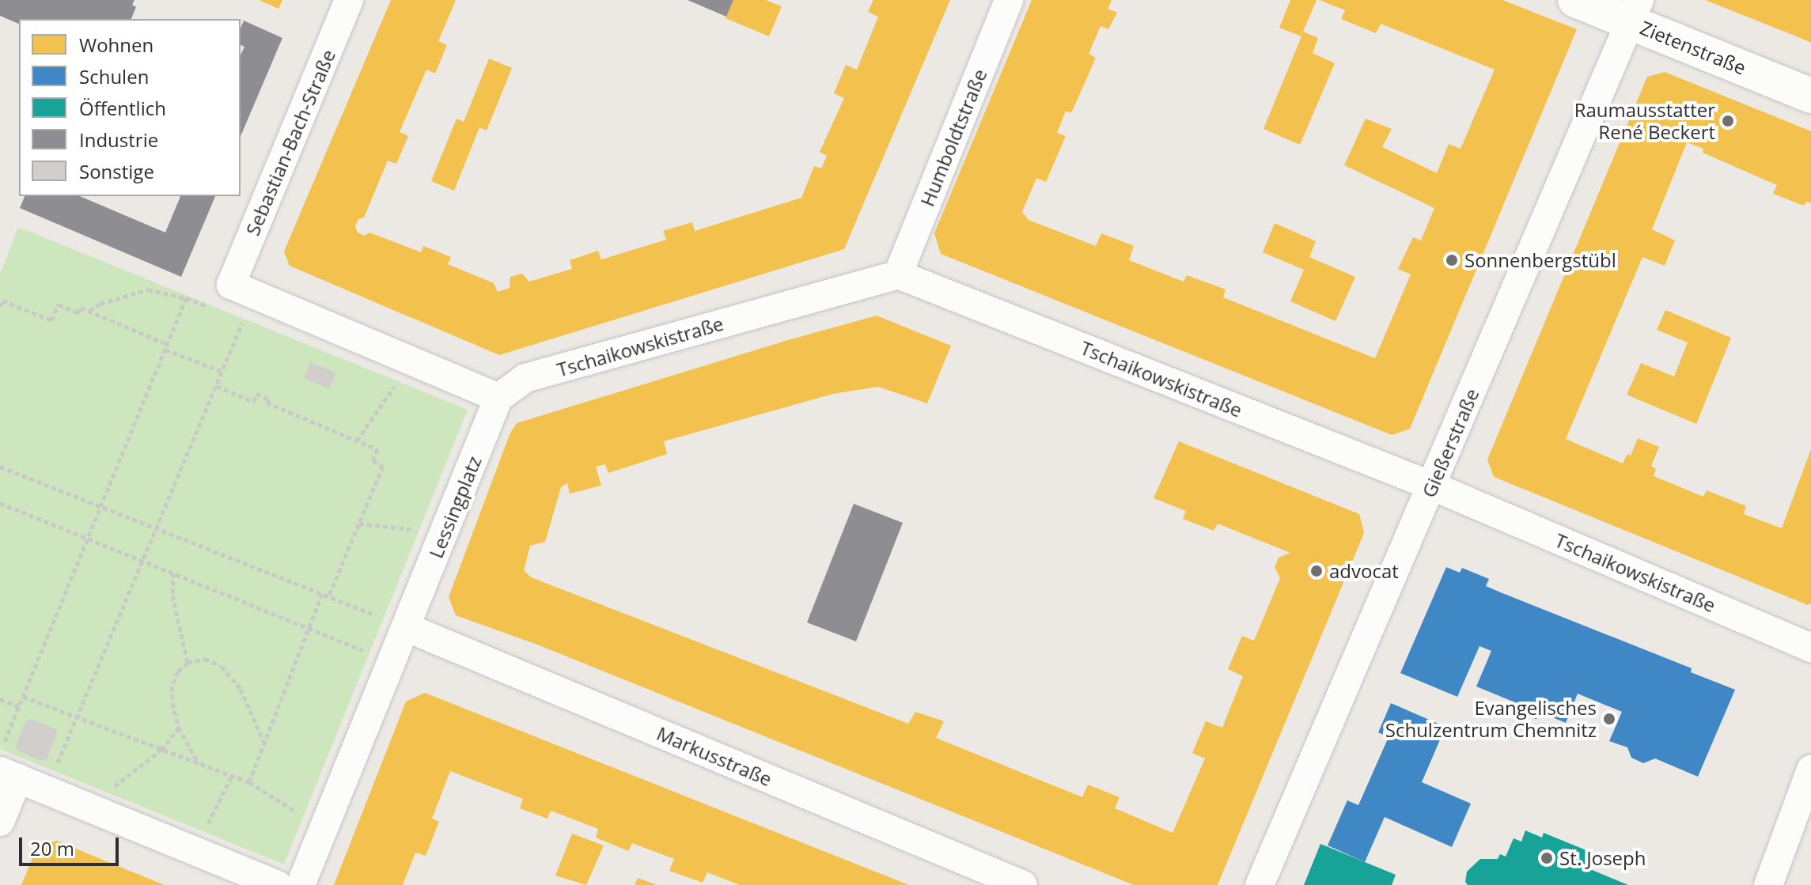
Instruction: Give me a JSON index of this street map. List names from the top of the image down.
{
  "streets": {
    "street": [
      "Zietenstraße",
      "Humboldtstraße",
      "Sebastian-Bach-Straße",
      "Tschaikowskistraße",
      "Gießerstraße",
      "Lessingplatz",
      "Markusstraße"
    ]
  },
  "crossings": [
    ["Zietenstraße", "Gießerstraße"],
    ["Humboldtstraße", "Tschaikowskistraße"],
    ["Tschaikowskistraße", "Gießerstraße"],
    ["Tschaikowskistraße", "Lessingplatz"],
    ["Lessingplatz", "Markusstraße"]
  ],
  "places": [
    "Raumausstatter René Beckert",
    "Sonnenbergstübl",
    "advocat",
    "Evangelisches Schulzentrum Chemnitz",
    "St. Joseph"
  ],
  "legend": [
    "Wohnen",
    "Schulen",
    "Öffentlich",
    "Industrie",
    "Sonstige"
  ],
  "scale_bar": "20 m"
}
